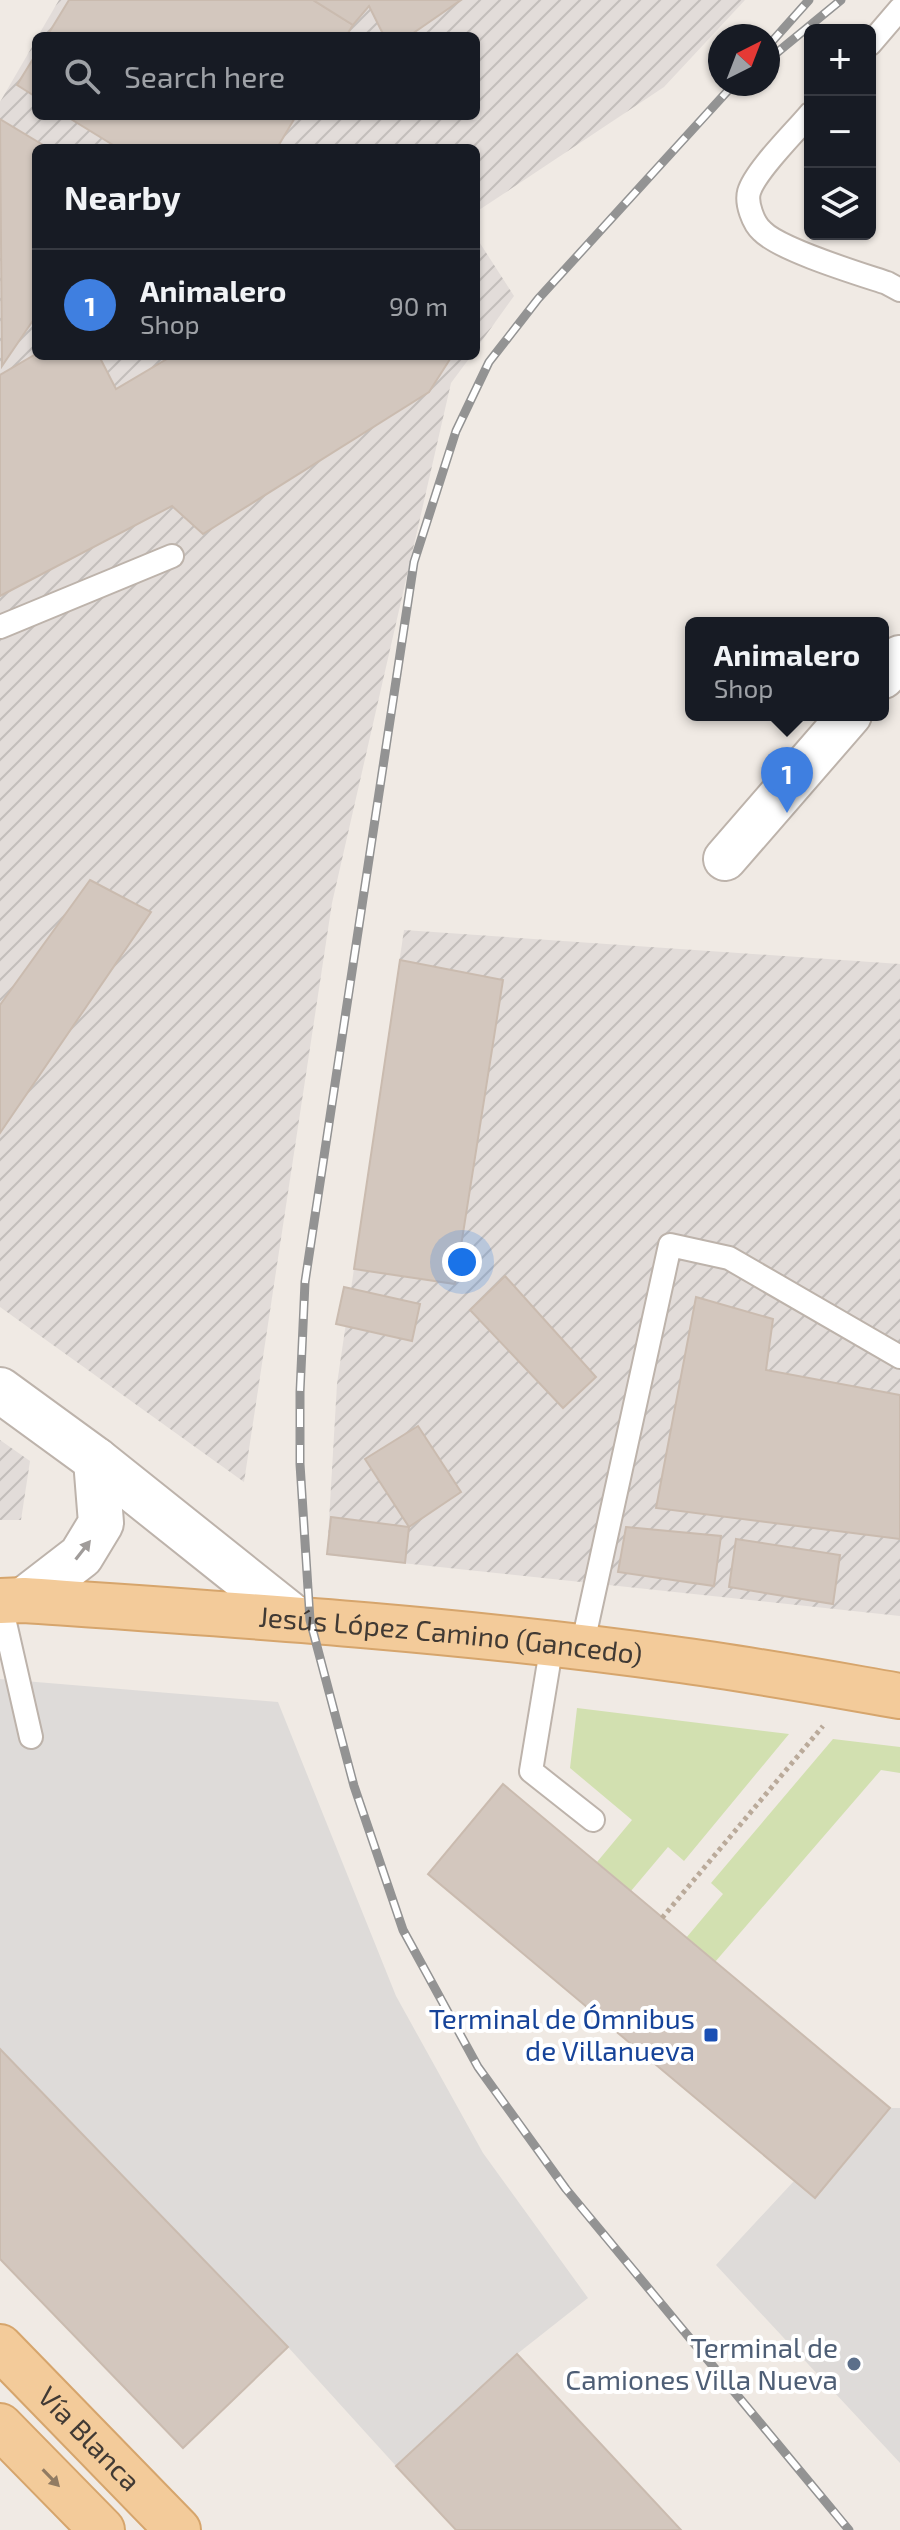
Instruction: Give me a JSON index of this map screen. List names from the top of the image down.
{
  "streets": {
    "main road": ["Jesús López Camino (Gancedo)", "Vía Blanca"]
  },
  "places": {
    "transit": ["Terminal de Ómnibus de Villanueva"],
    "other": ["Terminal de Camiones Villa Nueva"]
  },
  "north": "top right",
  "page": {
    "map_buttons": ["+", "−"],
    "search": "Search here",
    "heading": "Nearby",
    "list": [
      {
        "mark": "1",
        "name": "Animalero",
        "note": "Shop",
        "value": "90 m"
      }
    ],
    "popup": ["Animalero", "Shop"],
    "pins": "1"
  }
}
